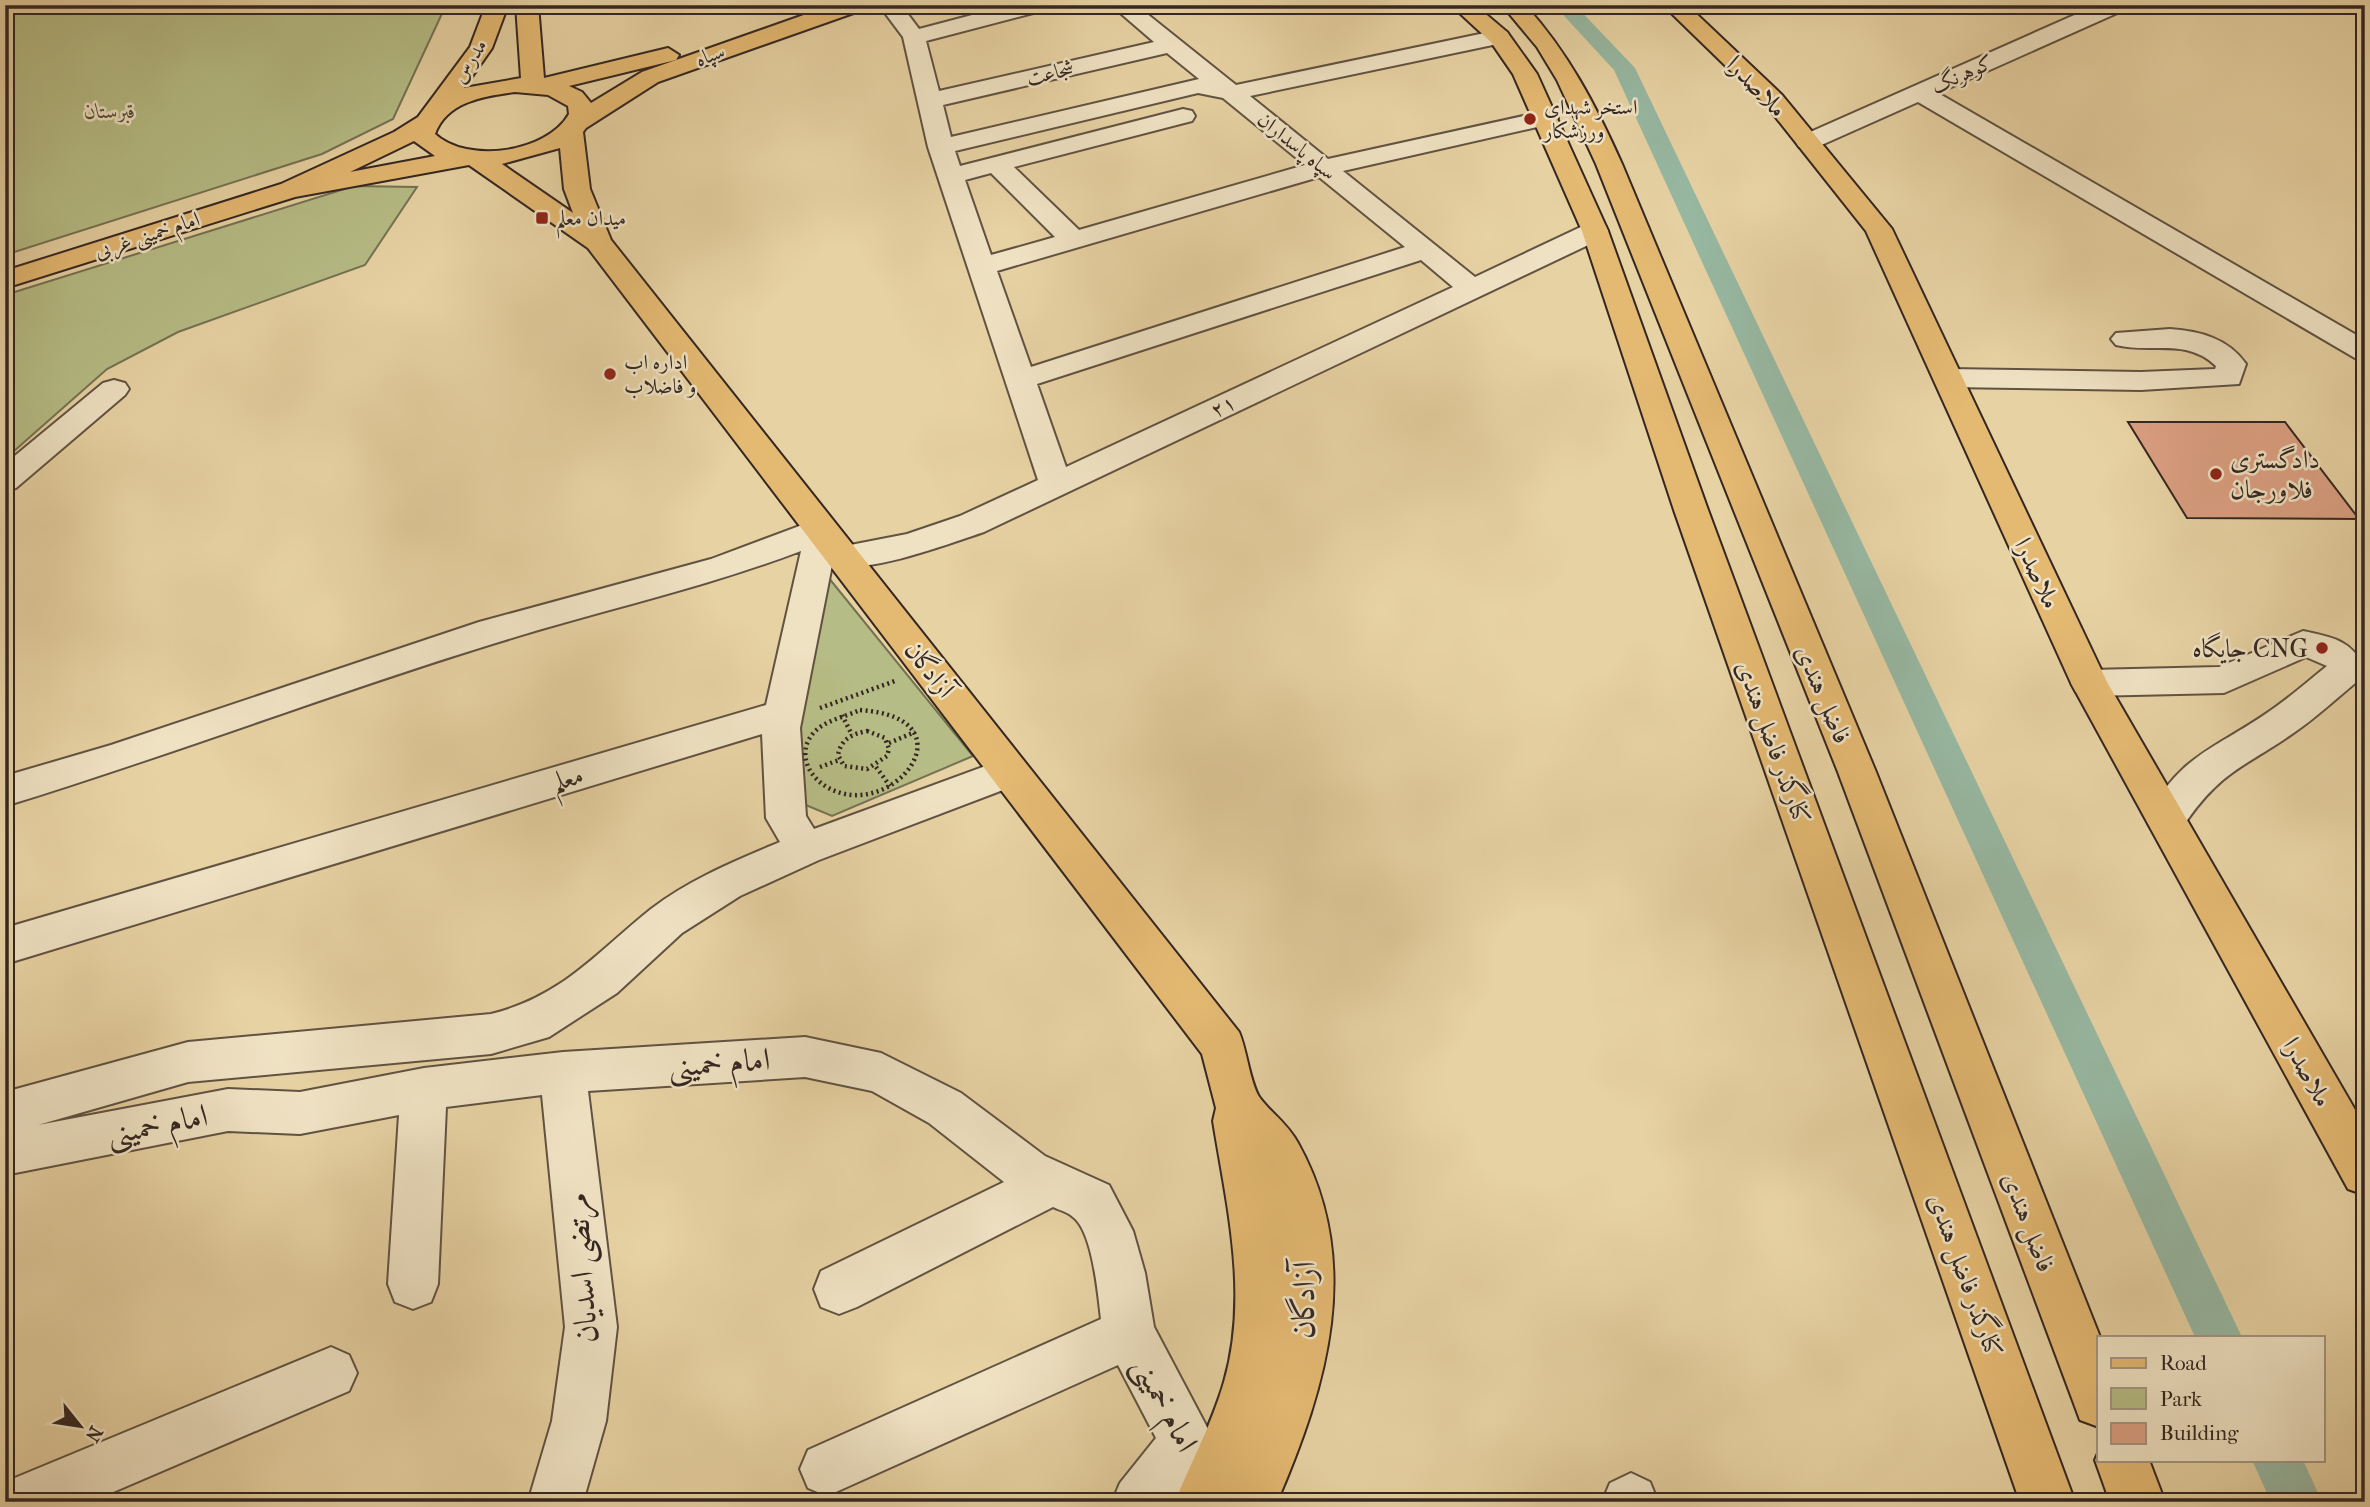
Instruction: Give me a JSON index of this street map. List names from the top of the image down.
{
  "streets": {
    "main road": [
      "سپاه",
      "مدرس",
      "ملاصدرا",
      "امام خمینی غربی",
      "آزادگان",
      "فاضل هندی",
      "کنارگذر فاضل هندی"
    ],
    "street": [
      "شجاعت",
      "کوهرنگ",
      "سپاه پاسداران",
      "۲۱",
      "معلم",
      "امام خمینی",
      "مرتضی اسدیان"
    ]
  },
  "crossings": [
    ["سپاه", "مدرس"],
    ["مدرس", "امام خمینی غربی"],
    ["شجاعت", "سپاه پاسداران"],
    ["کوهرنگ", "ملاصدرا"],
    ["سپاه پاسداران", "۲۱"],
    ["۲۱", "آزادگان"],
    ["۲۱", "کنارگذر فاضل هندی"],
    ["آزادگان", "امام خمینی"],
    ["فاضل هندی", "کنارگذر فاضل هندی"],
    ["امام خمینی", "مرتضی اسدیان"]
  ],
  "parks": ["قبرستان"],
  "places": {
    "other": [
      "استخر شهدای ورزشکار",
      "اداره اب و فاضلاب",
      "دادگستری فلاورجان",
      "جایگاه CNG"
    ],
    "transit": ["میدان معلم"]
  },
  "legend": ["Road", "Park", "Building"],
  "north": "bottom right"
}
